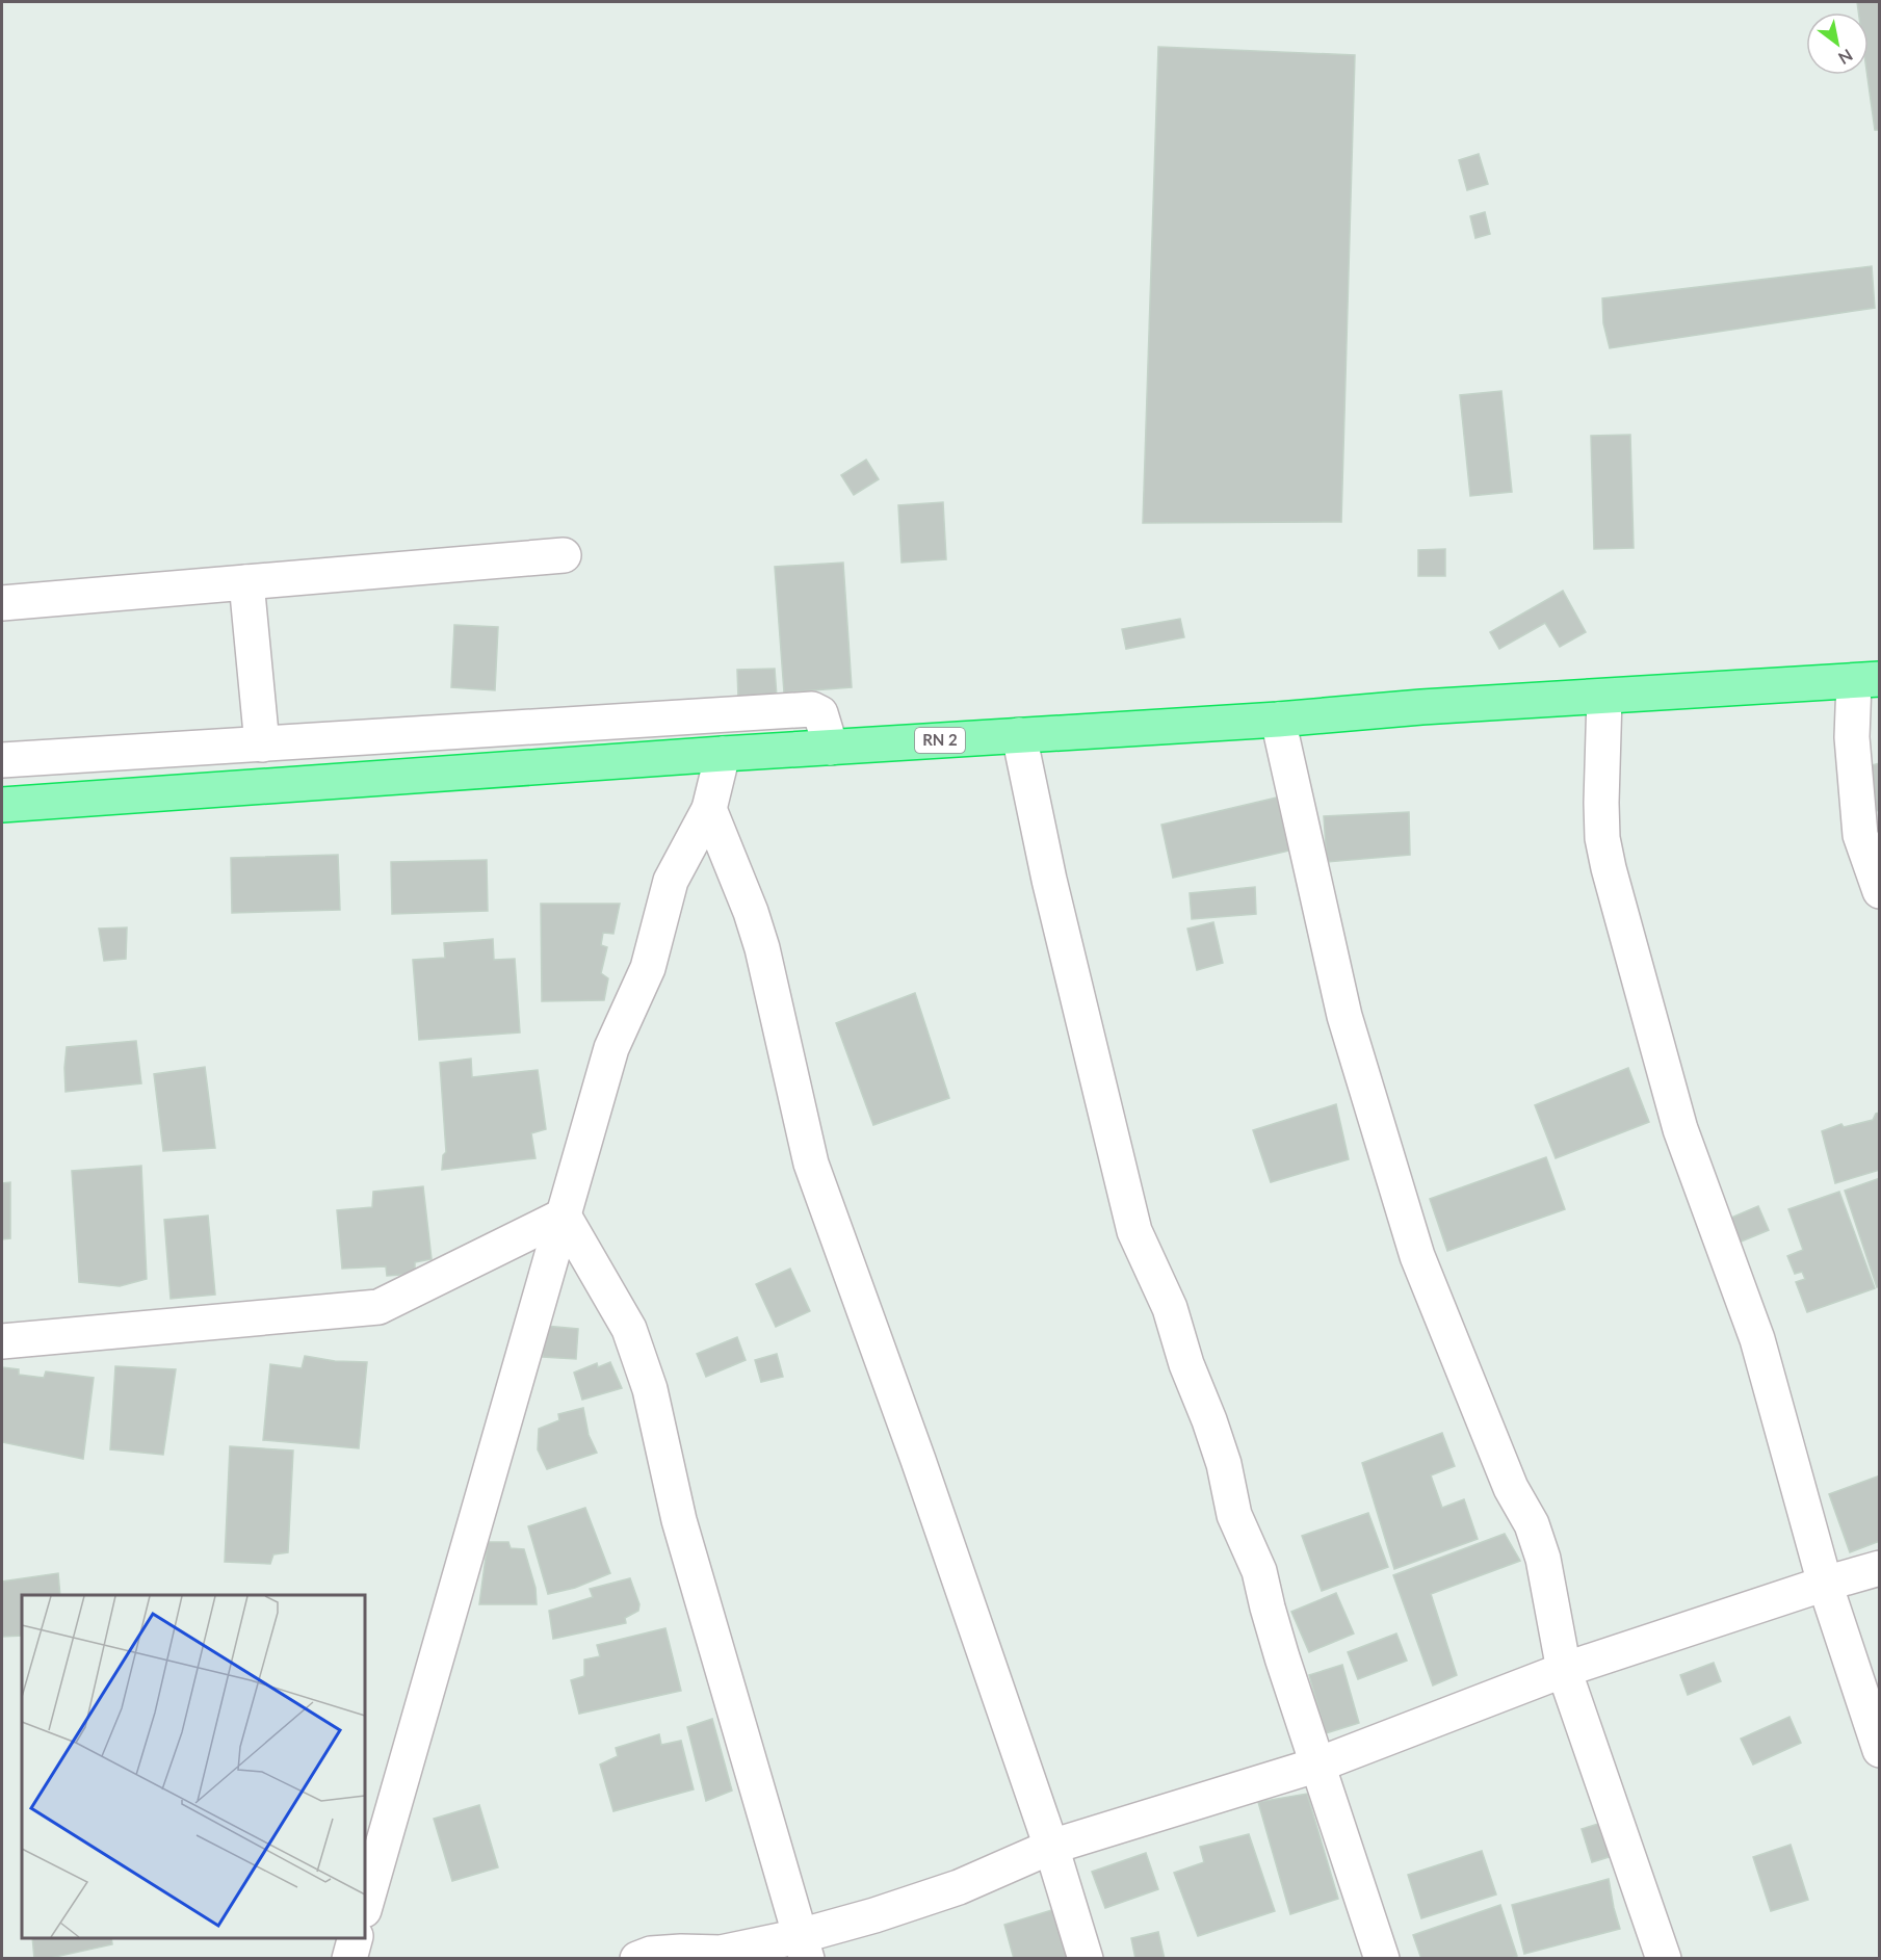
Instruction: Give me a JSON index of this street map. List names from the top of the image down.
{
  "streets": {
    "highway": ["RN 2"]
  },
  "north": "bottom right"
}
